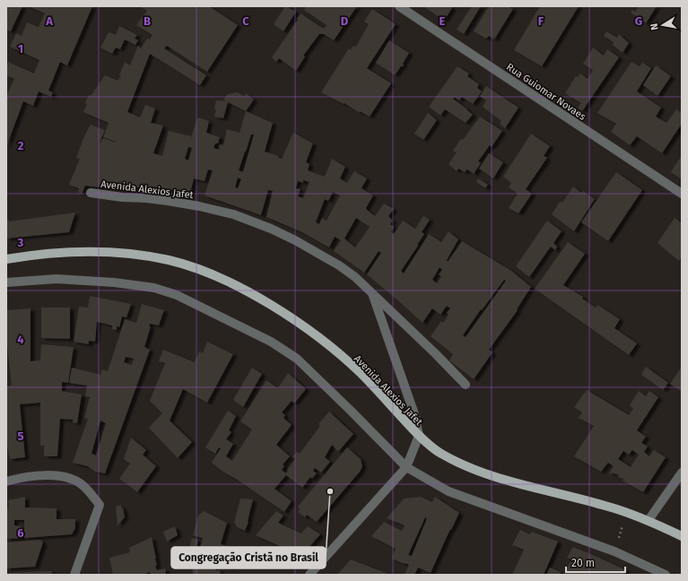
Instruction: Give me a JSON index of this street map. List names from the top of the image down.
{
  "streets": {
    "main road": ["Avenida Alexios Jafet"],
    "street": ["Rua Guiomar Novaes"]
  },
  "places": ["Congregação Cristã no Brasil"],
  "scale_bar": "20 m",
  "north": "left",
  "grid": {
    "columns": [
      "A",
      "B",
      "C",
      "D",
      "E",
      "F",
      "G"
    ],
    "rows": [
      "1",
      "2",
      "3",
      "4",
      "5",
      "6"
    ]
  }
}
